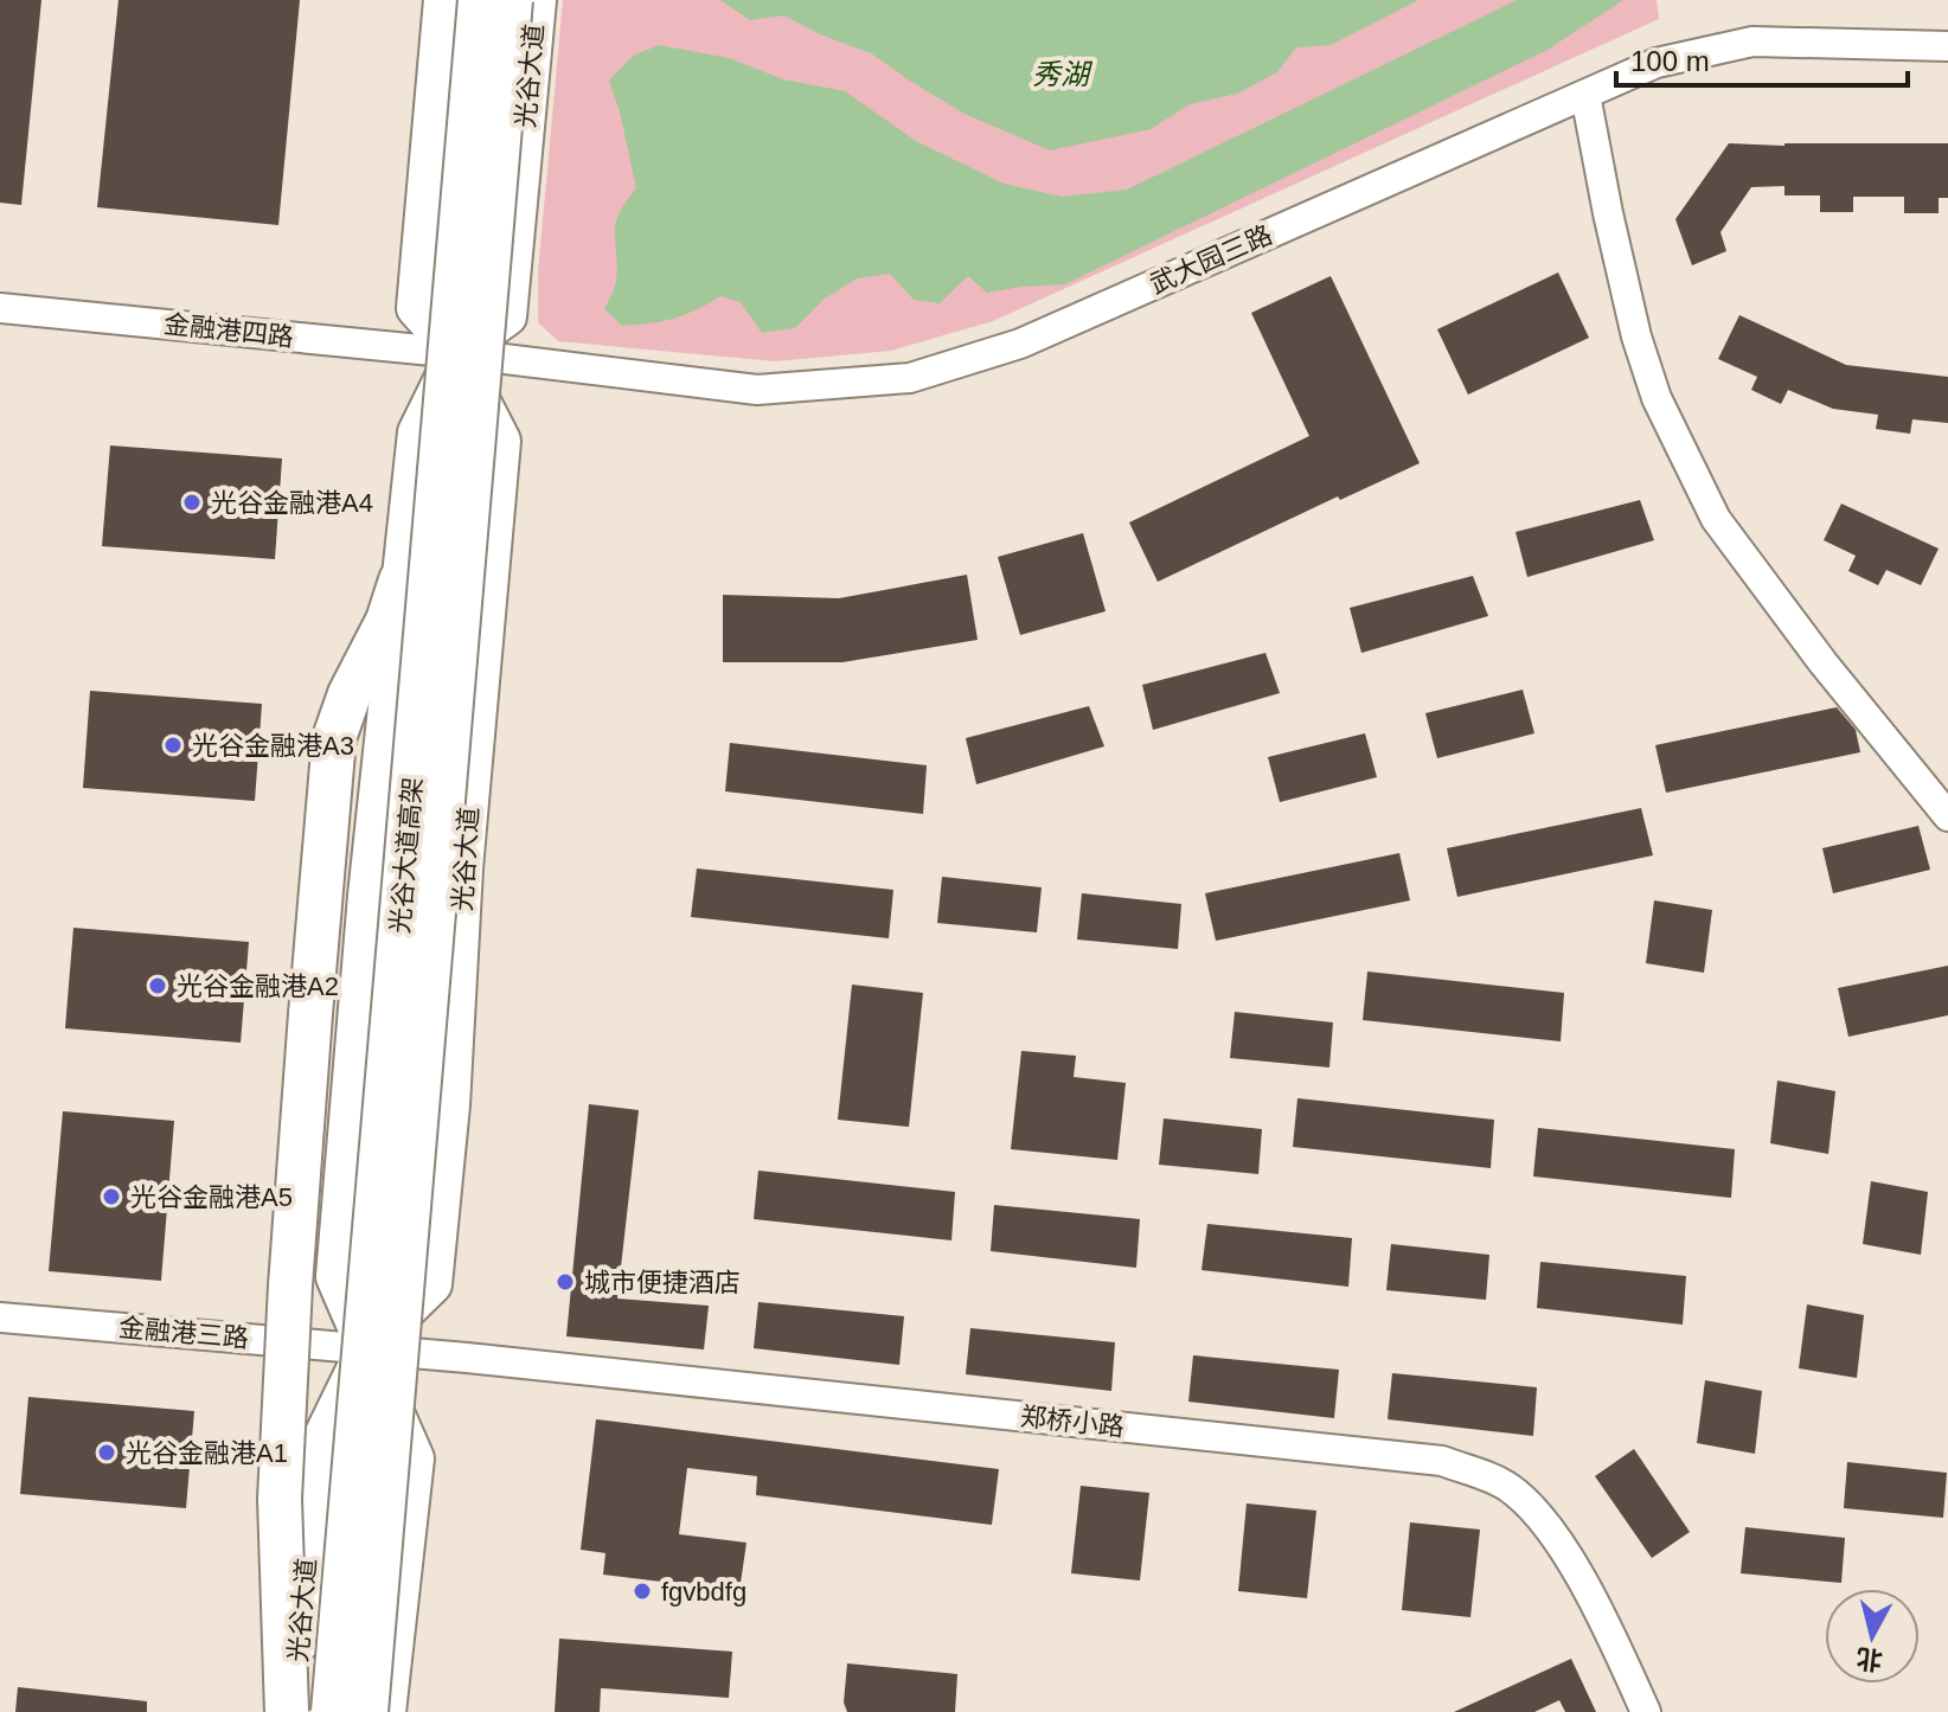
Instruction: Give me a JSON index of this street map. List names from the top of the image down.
{
  "streets": {
    "highway": ["光谷大道高架"],
    "main road": ["光谷大道"],
    "street": [
      "武大园三路",
      "金融港四路",
      "金融港三路",
      "郑桥小路"
    ]
  },
  "crossings": [
    ["光谷大道", "武大园三路"],
    ["光谷大道", "金融港四路"],
    ["光谷大道", "金融港三路"],
    ["光谷大道", "郑桥小路"],
    ["武大园三路", "金融港四路"],
    ["金融港三路", "郑桥小路"]
  ],
  "water": ["秀湖"],
  "places": [
    "光谷金融港A4",
    "光谷金融港A3",
    "光谷金融港A2",
    "光谷金融港A5",
    "城市便捷酒店",
    "光谷金融港A1",
    "fgvbdfg"
  ],
  "scale_bar": "100 m",
  "north": "bottom"
}
